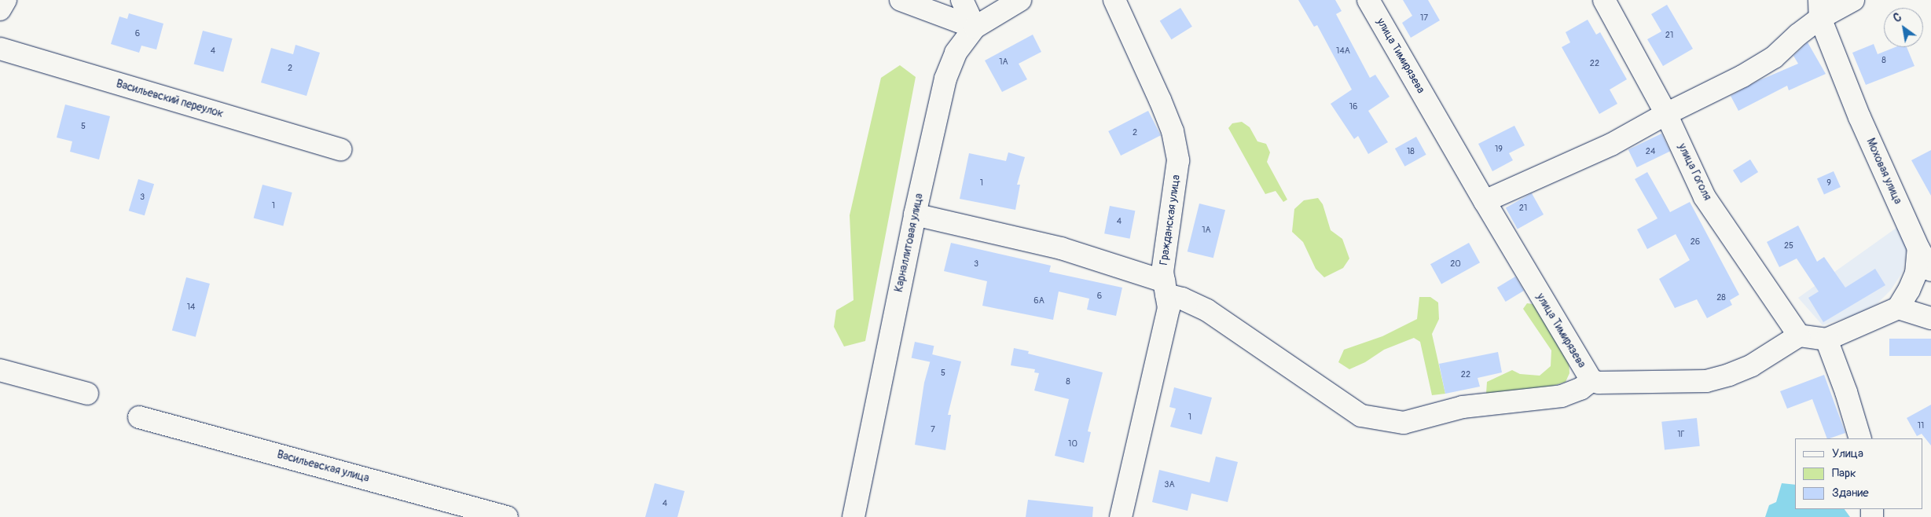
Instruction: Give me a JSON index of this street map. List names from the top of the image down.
{
  "streets": {
    "street": [
      "улица Тимирязева",
      "Васильевский переулок",
      "Моховая улица",
      "улица Гоголя",
      "Гражданская улица",
      "Карналлитовая улица",
      "Васильевская улица"
    ]
  },
  "crossings": [
    ["улица Тимирязева", "улица Гоголя"]
  ],
  "house_numbers": [
    "17",
    "6",
    "21",
    "4",
    "14А",
    "8",
    "1А",
    "22",
    "2",
    "16",
    "5",
    "2",
    "19",
    "18",
    "24",
    "1",
    "9",
    "3",
    "1",
    "21",
    "4",
    "1А",
    "26",
    "25",
    "3",
    "20",
    "6",
    "28",
    "6А",
    "14",
    "5",
    "22",
    "8",
    "1",
    "11",
    "7",
    "1Г",
    "10",
    "3А",
    "4"
  ],
  "legend": ["Улица", "Парк", "Здание"],
  "north": "top left"
}
